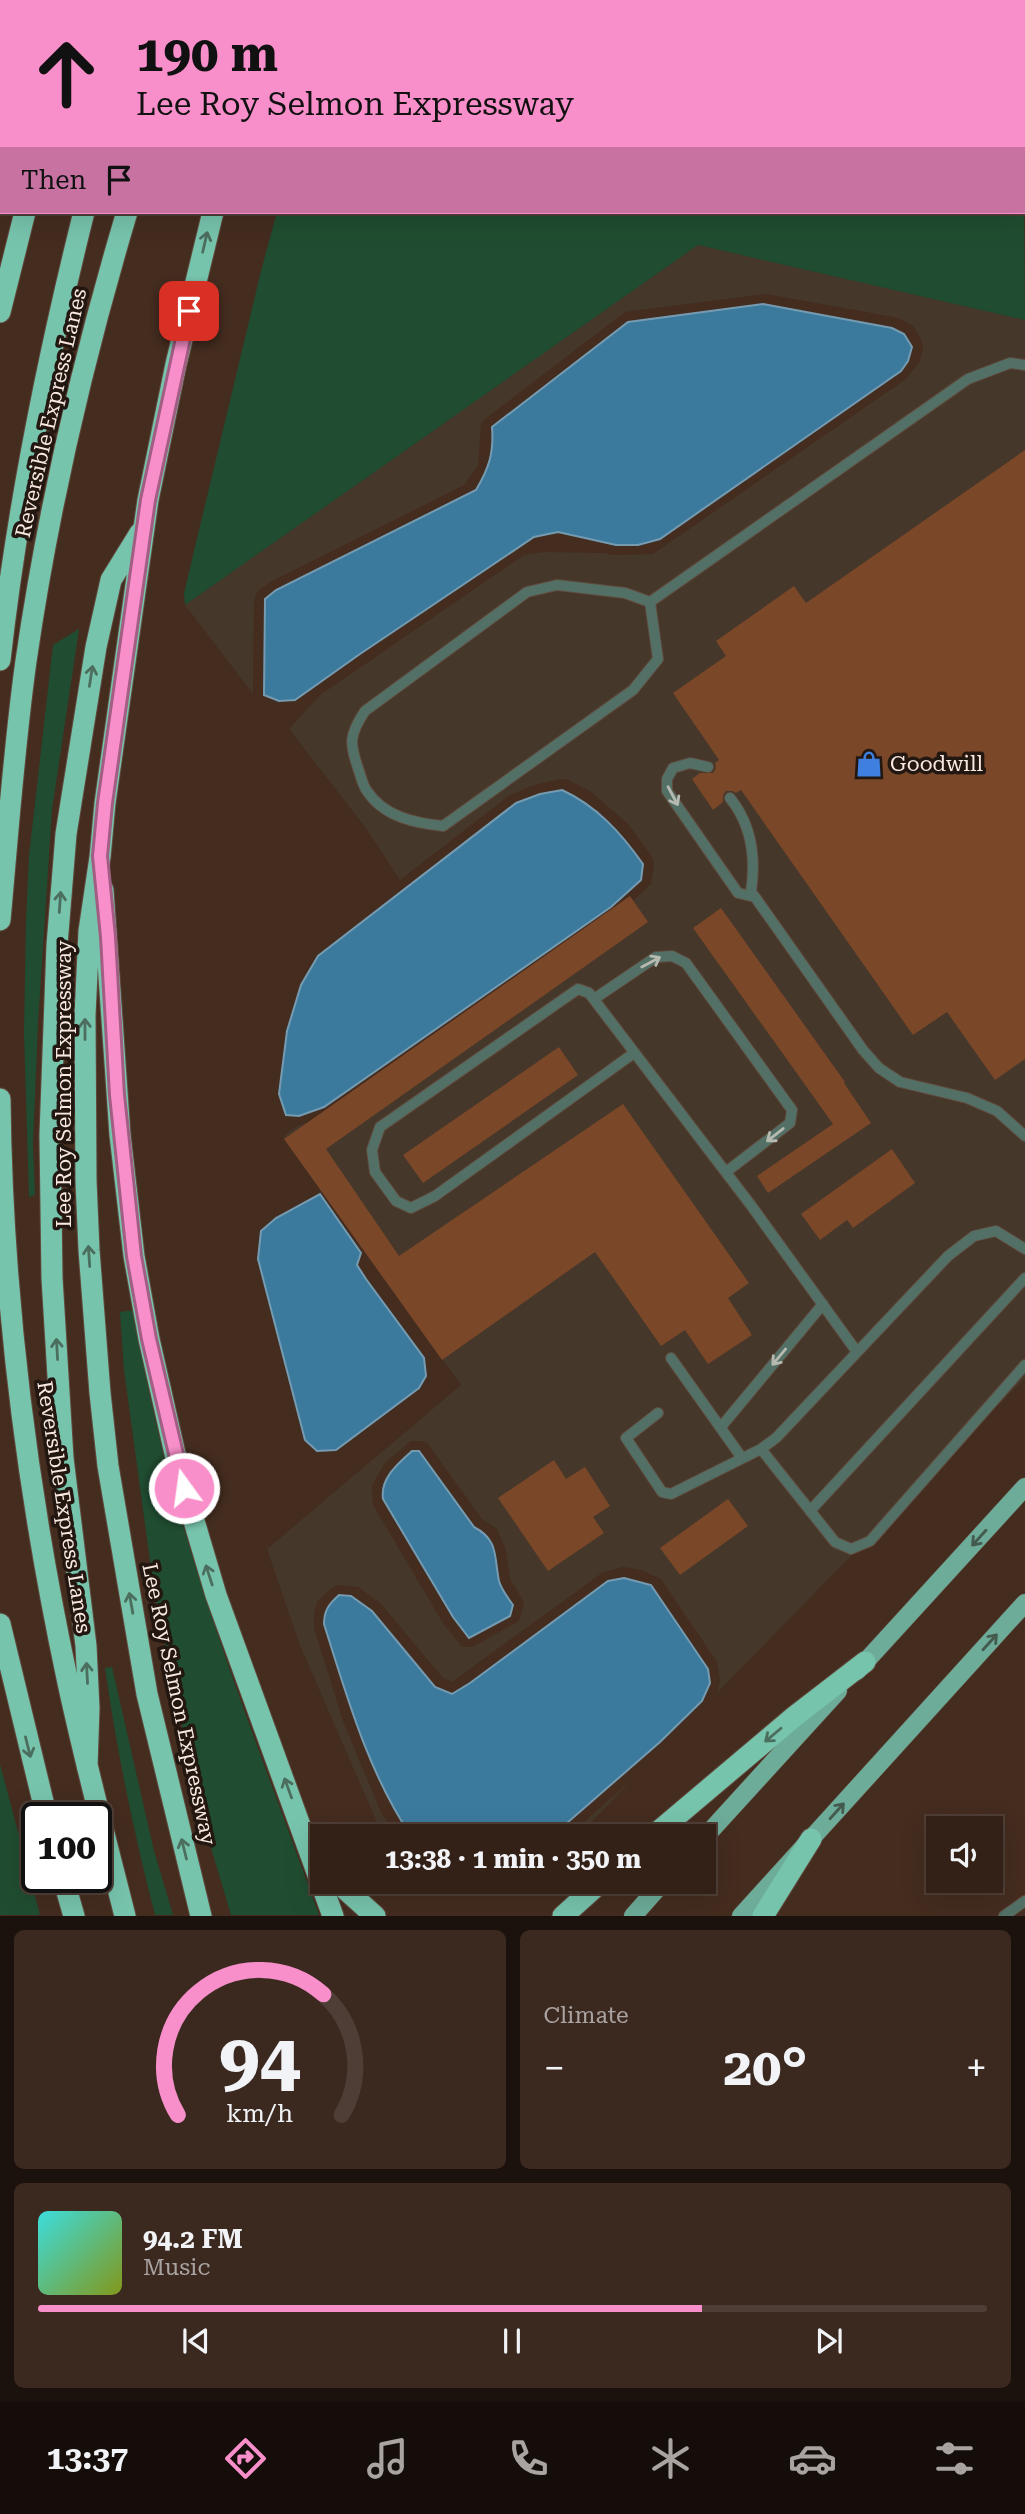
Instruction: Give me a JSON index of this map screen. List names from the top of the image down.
{
  "streets": {
    "highway": ["Reversible Express Lanes", "Lee Roy Selmon Expressway"]
  },
  "places": {
    "shop": ["Goodwill"]
  },
  "page": {
    "turn": ["190 m", "Lee Roy Selmon Expressway"],
    "then": "Then",
    "limit": "100",
    "trip": "13:38 · 1 min · 350 m",
    "tile": "Climate",
    "heat": ["−", "20°", "+"],
    "song": ["94.2 FM", "Music"],
    "tabs": "13:37",
    "gauge": ["94", "km/h"]
  }
}
